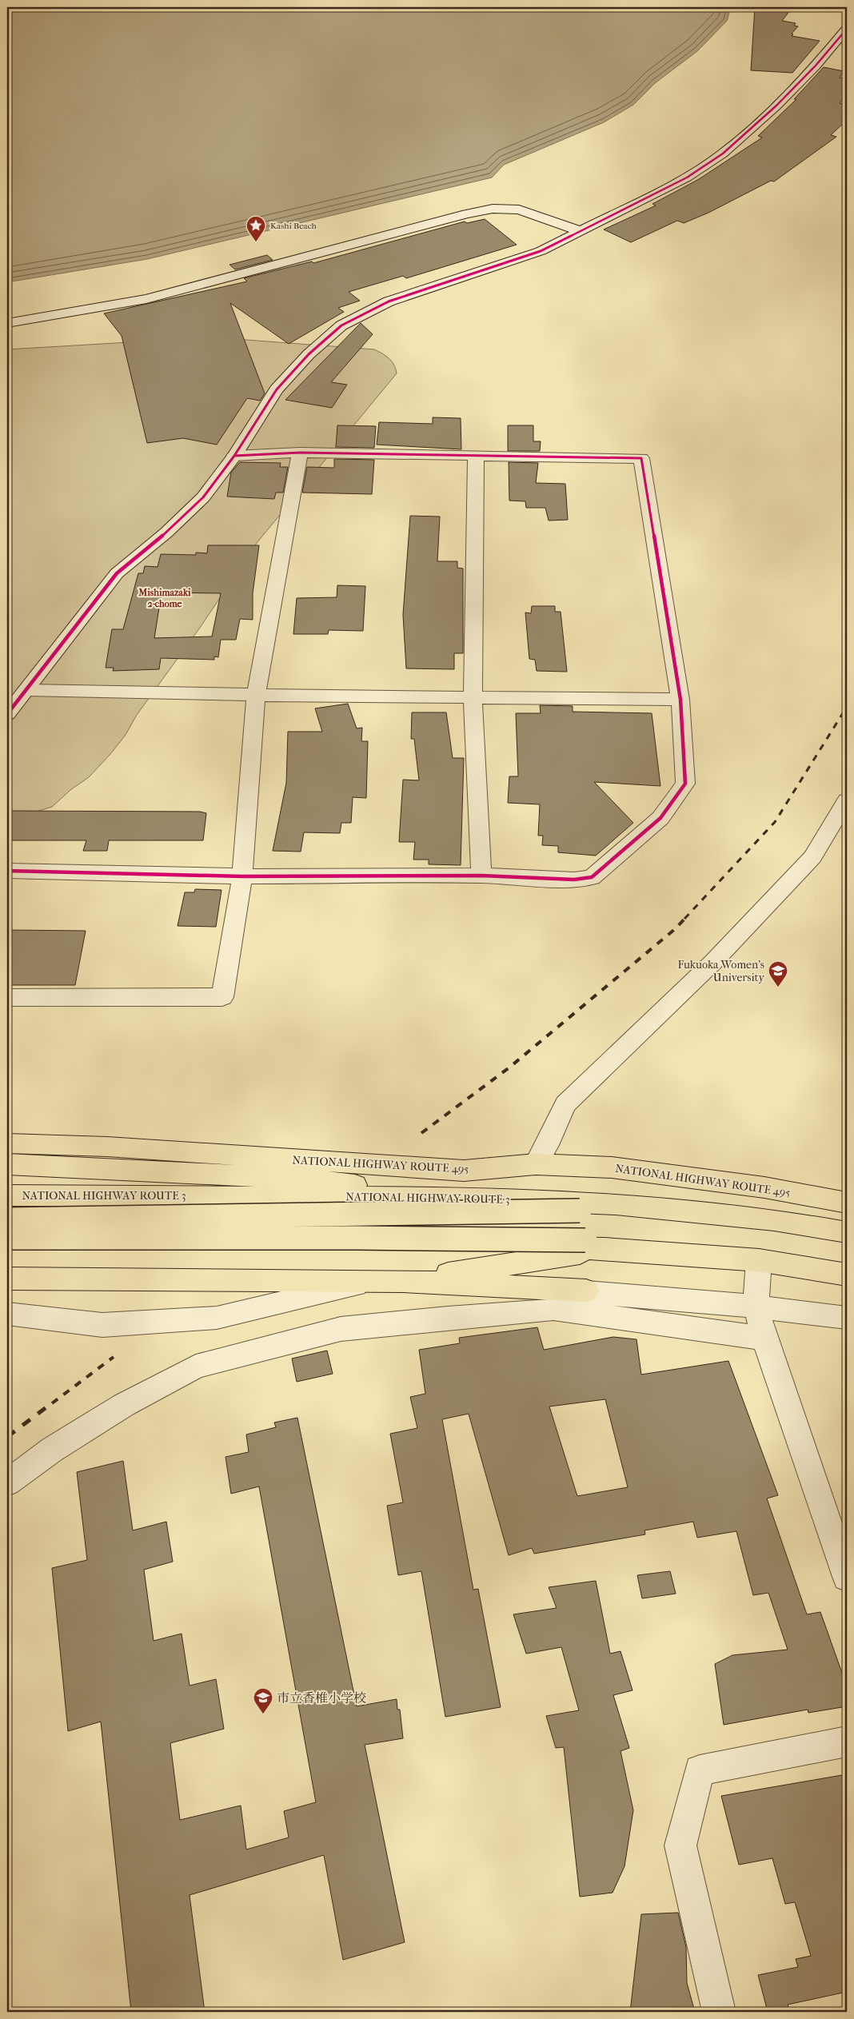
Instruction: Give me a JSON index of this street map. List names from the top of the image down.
{
  "streets": {
    "highway": ["NATIONAL HIGHWAY ROUTE 495", "NATIONAL HIGHWAY ROUTE 3"]
  },
  "districts": ["Mishimazaki 2-chome"],
  "places": {
    "place": ["Kashi Beach"],
    "school or university": ["Fukuoka Women's University", "市立香椎小学校"]
  }
}
